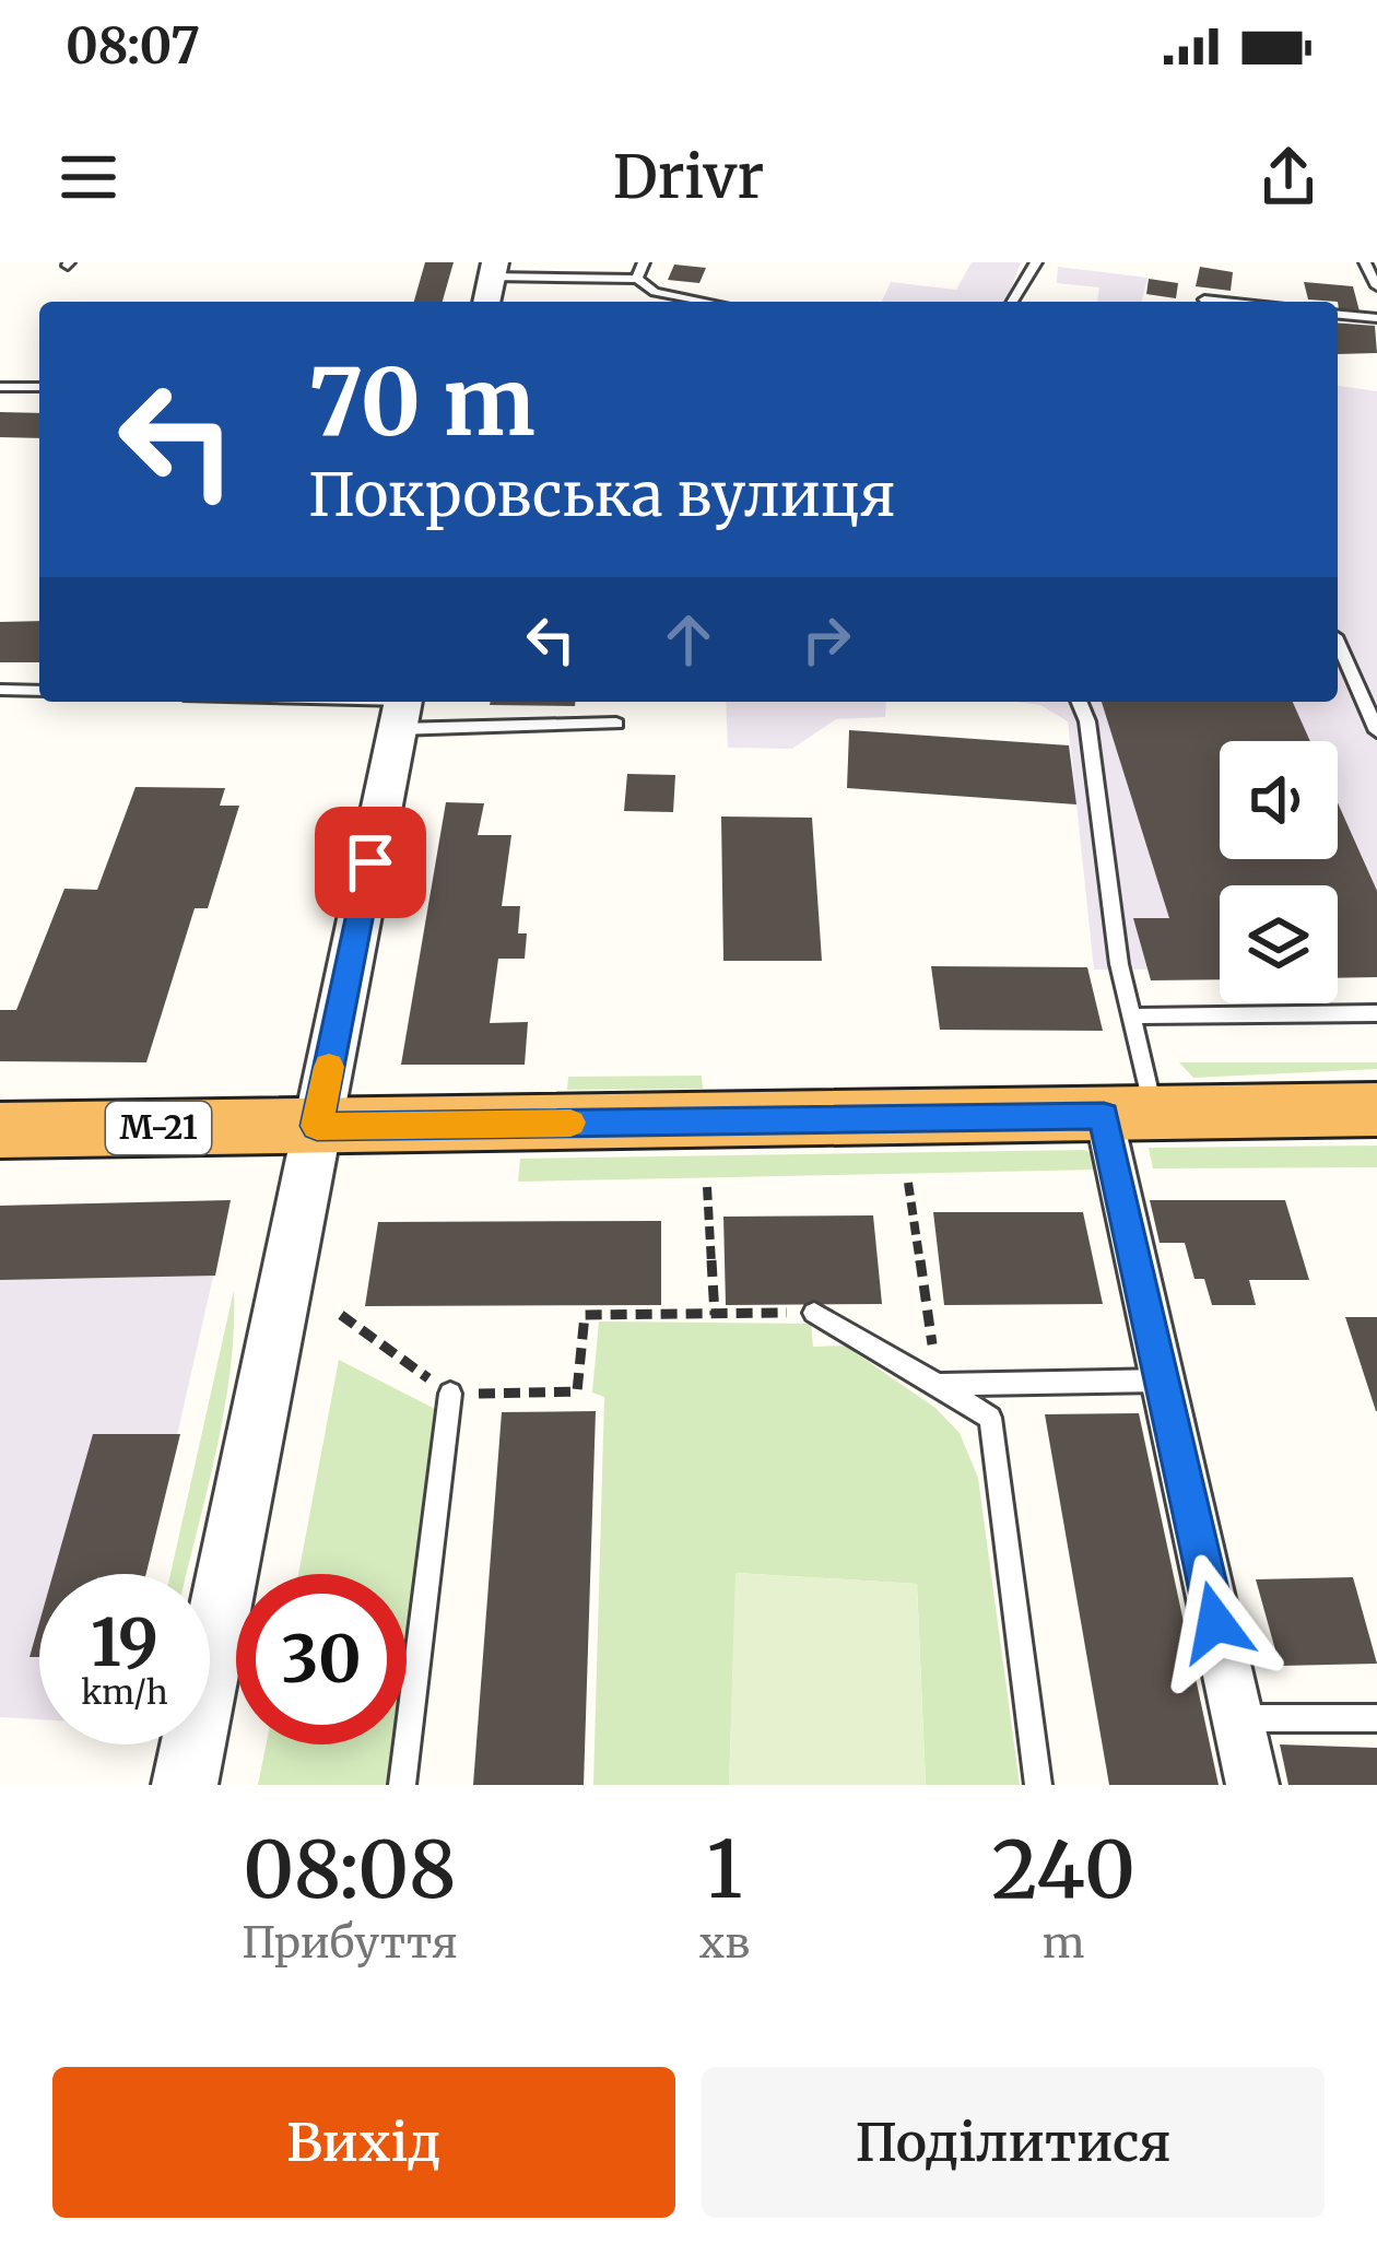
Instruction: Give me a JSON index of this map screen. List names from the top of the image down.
{
  "streets": {
    "highway": ["М-21"]
  },
  "page": {
    "status": "08:07",
    "header": "Drivr",
    "turn": ["70 m", "Покровська вулиця"],
    "speed": "19 km/h",
    "limit": "30",
    "eta": [
      "08:08",
      "Прибуття",
      "1",
      "хв",
      "240",
      "m"
    ],
    "buttons": ["Вихід", "Поділитися"]
  }
}
